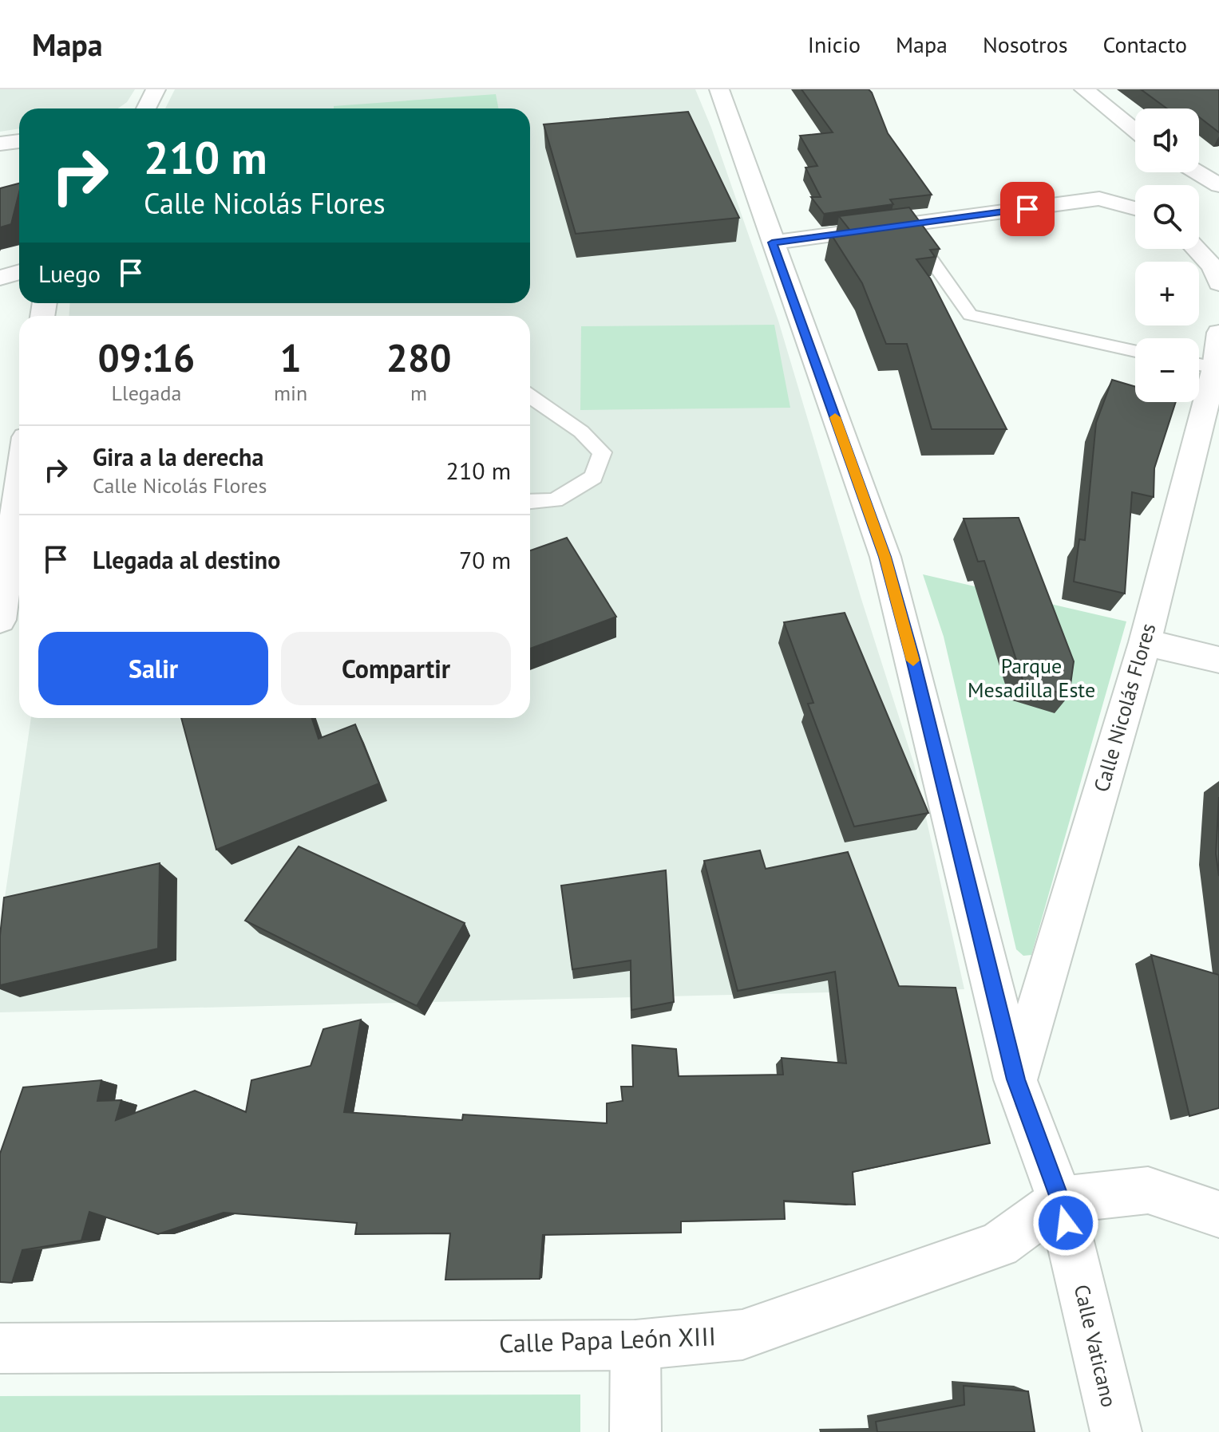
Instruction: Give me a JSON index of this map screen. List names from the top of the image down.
{
  "streets": {
    "street": ["Calle Nicolás Flores", "Calle Papa León XIII", "Calle Vaticano"]
  },
  "crossings": [
    ["Calle Nicolás Flores", "Calle Vaticano"],
    ["Calle Papa León XIII", "Calle Vaticano"]
  ],
  "parks": ["Parque Mesadilla Este"],
  "page": {
    "header": "Mapa",
    "nav": [
      "Inicio",
      "Mapa",
      "Nosotros",
      "Contacto"
    ],
    "map_buttons": ["+", "−"],
    "turn": ["210 m", "Calle Nicolás Flores"],
    "then": "Luego",
    "eta": [
      "09:16",
      "Llegada",
      "1",
      "min",
      "280",
      "m"
    ],
    "list": [
      {
        "name": "Gira a la derecha",
        "note": "Calle Nicolás Flores",
        "value": "210 m"
      },
      {
        "name": "Llegada al destino",
        "value": "70 m"
      }
    ],
    "buttons": ["Salir", "Compartir"]
  }
}
